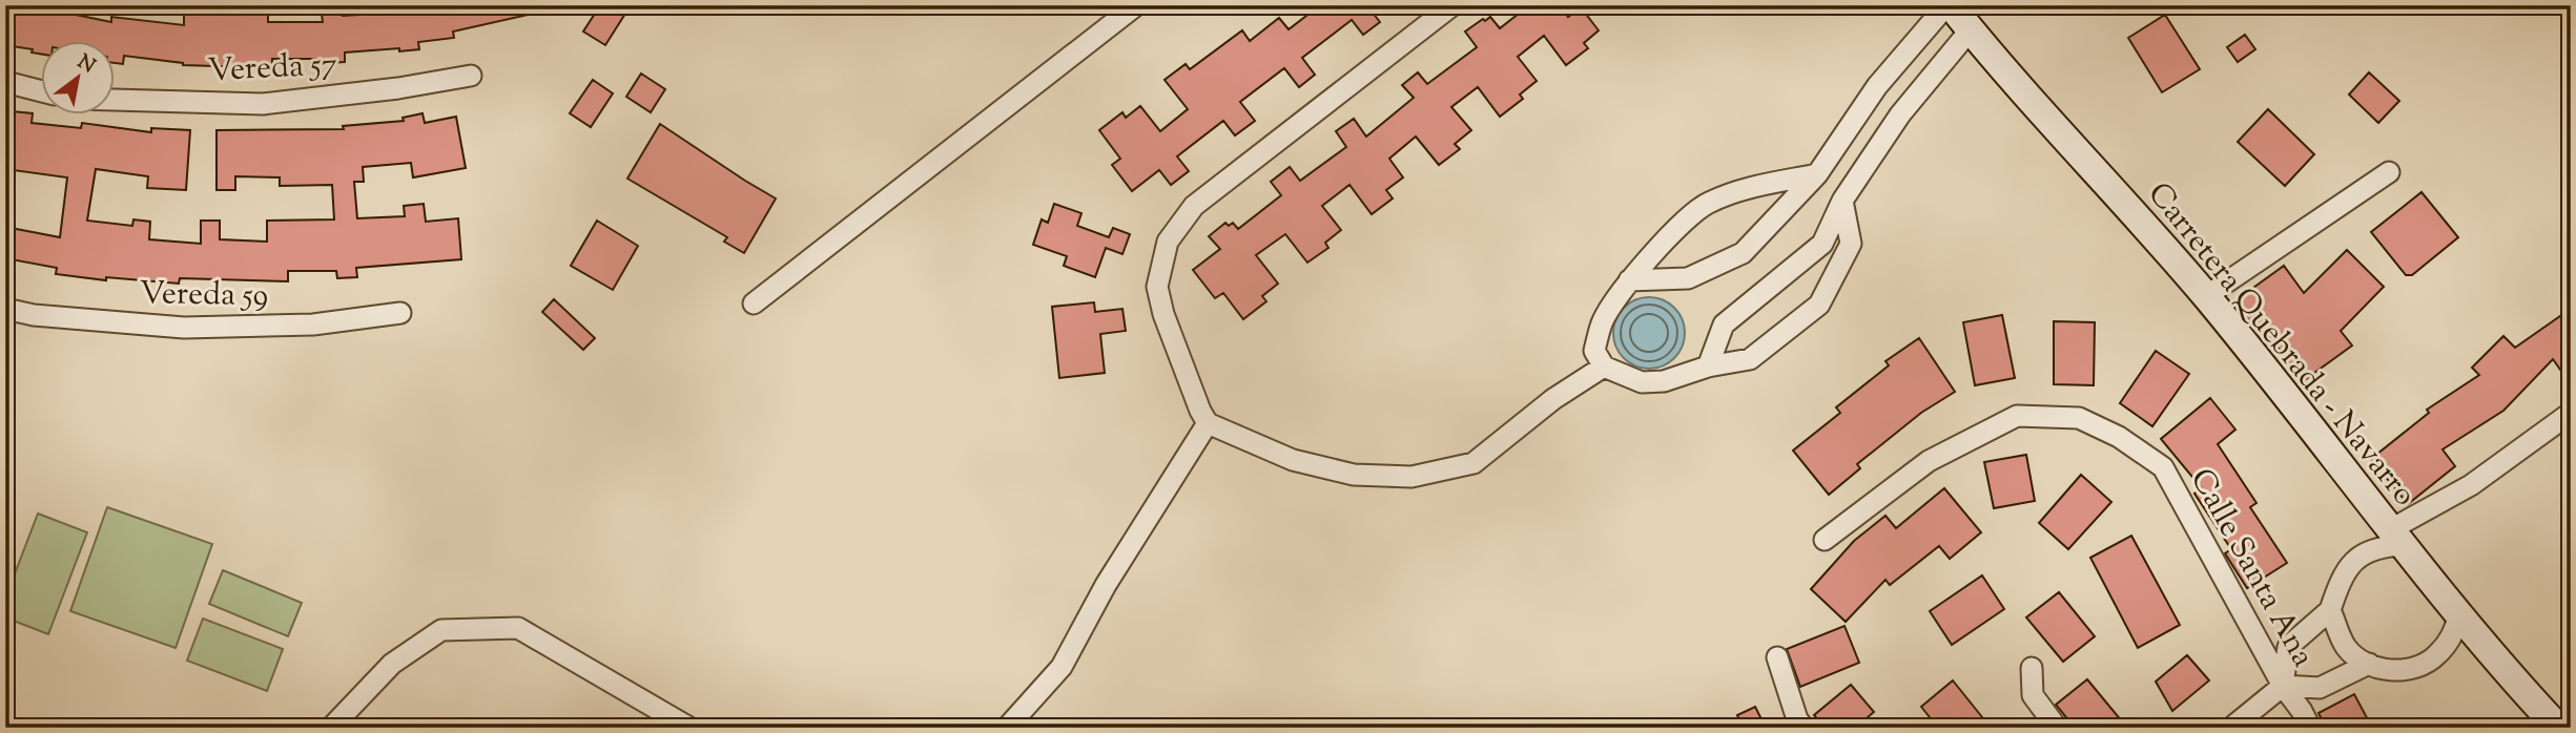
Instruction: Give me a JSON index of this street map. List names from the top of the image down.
{
  "streets": {
    "street": [
      "Vereda 57",
      "Vereda 59",
      "Carretera Quebrada - Navarro",
      "Calle Santa Ana"
    ]
  },
  "north": "top right"
}
